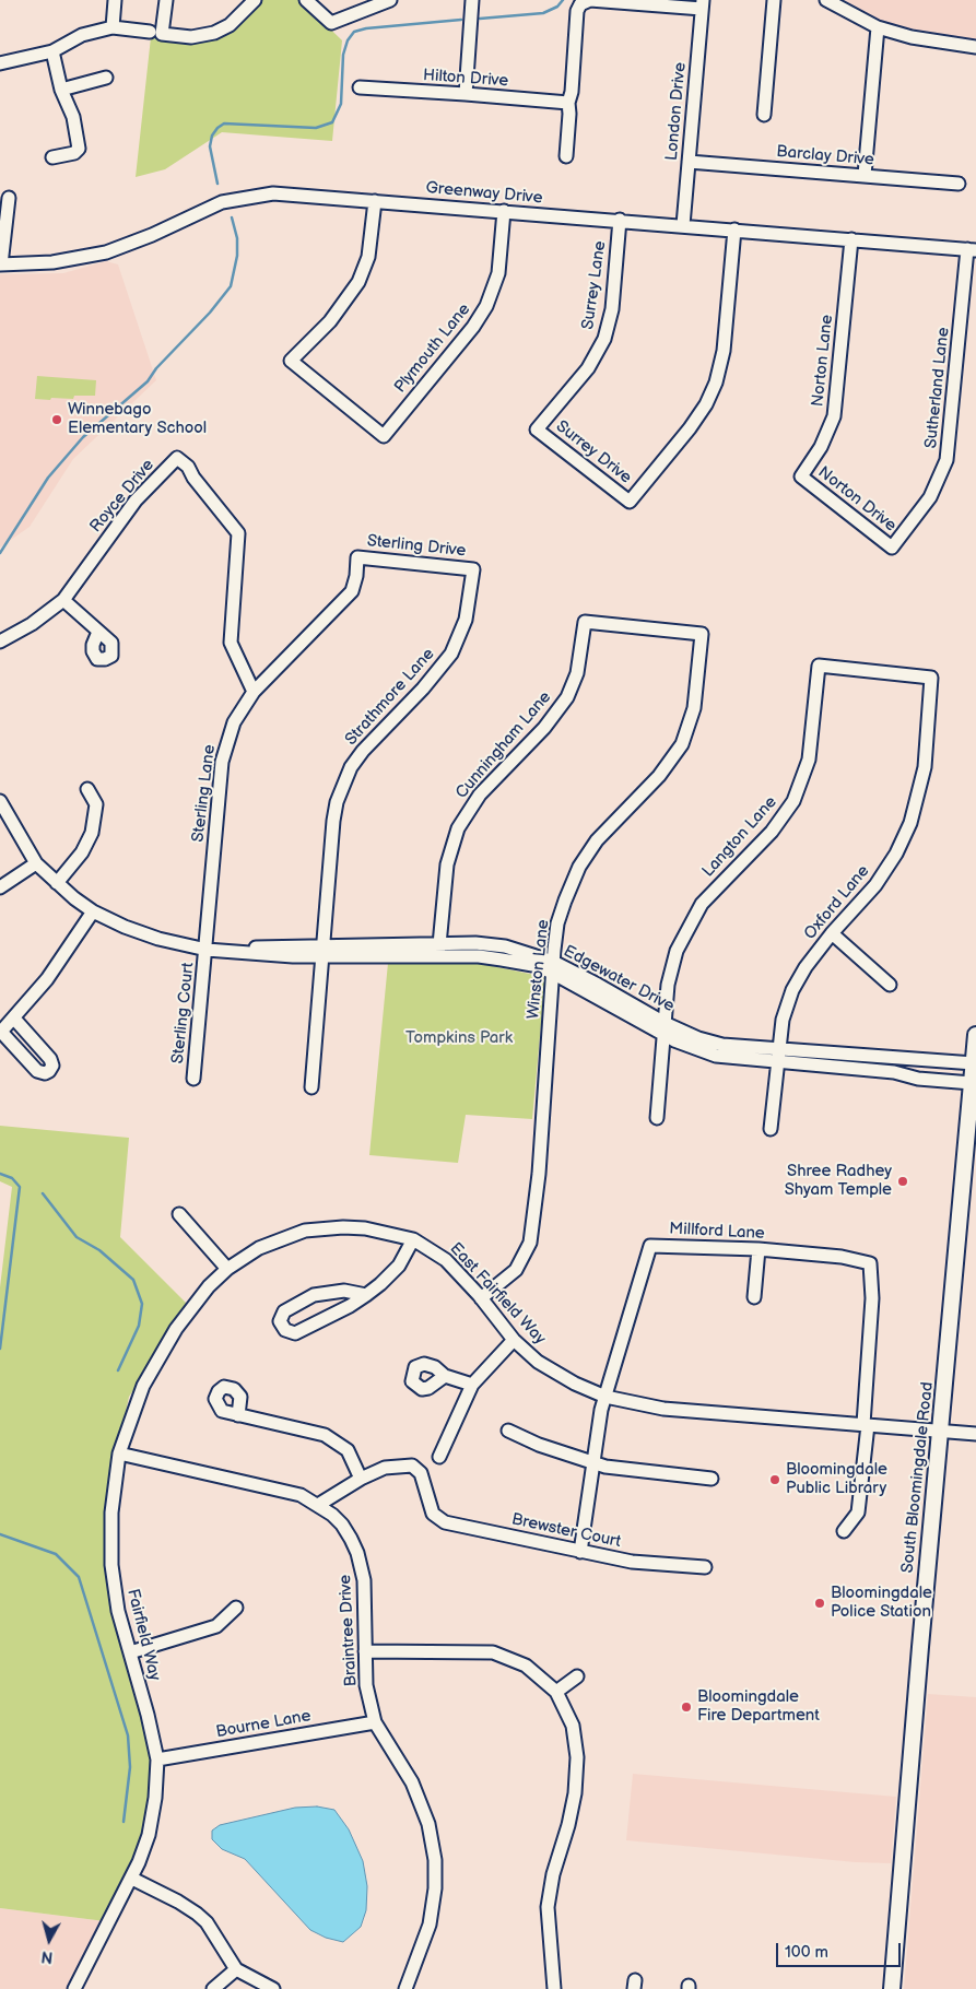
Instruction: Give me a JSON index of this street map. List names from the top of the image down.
{
  "streets": {
    "main road": ["South Bloomingdale Road"],
    "street": [
      "Hilton Drive",
      "London Drive",
      "Barclay Drive",
      "Greenway Drive",
      "Surrey Lane",
      "Plymouth Lane",
      "Norton Lane",
      "Sutherland Lane",
      "Surrey Drive",
      "Royce Drive",
      "Norton Drive",
      "Sterling Drive",
      "Strathmore Lane",
      "Cunningham Lane",
      "Sterling Lane",
      "Langton Lane",
      "Oxford Lane",
      "Winston Lane",
      "Edgewater Drive",
      "Sterling Court",
      "Millford Lane",
      "East Fairfield Way",
      "Brewster Court",
      "Braintree Drive",
      "Fairfield Way",
      "Bourne Lane"
    ]
  },
  "crossings": [
    ["London Drive", "Barclay Drive"],
    ["London Drive", "Greenway Drive"],
    ["Greenway Drive", "Surrey Lane"],
    ["Greenway Drive", "Plymouth Lane"],
    ["Greenway Drive", "Norton Lane"],
    ["Greenway Drive", "Sutherland Lane"],
    ["Greenway Drive", "Surrey Drive"],
    ["Surrey Lane", "Surrey Drive"],
    ["Norton Lane", "Norton Drive"],
    ["Sutherland Lane", "Norton Drive"],
    ["Royce Drive", "Sterling Lane"],
    ["Sterling Drive", "Strathmore Lane"],
    ["Sterling Drive", "Sterling Lane"],
    ["Strathmore Lane", "Edgewater Drive"],
    ["Cunningham Lane", "Winston Lane"],
    ["Cunningham Lane", "Edgewater Drive"],
    ["Sterling Lane", "Edgewater Drive"],
    ["Sterling Lane", "Sterling Court"],
    ["Langton Lane", "Oxford Lane"],
    ["Langton Lane", "Edgewater Drive"],
    ["Oxford Lane", "Edgewater Drive"],
    ["Winston Lane", "Edgewater Drive"],
    ["Winston Lane", "East Fairfield Way"],
    ["Edgewater Drive", "Sterling Court"],
    ["Edgewater Drive", "South Bloomingdale Road"],
    ["Millford Lane", "East Fairfield Way"],
    ["Millford Lane", "Brewster Court"],
    ["East Fairfield Way", "South Bloomingdale Road"],
    ["East Fairfield Way", "Fairfield Way"],
    ["Braintree Drive", "Fairfield Way"],
    ["Braintree Drive", "Bourne Lane"],
    ["Fairfield Way", "Bourne Lane"]
  ],
  "parks": ["Tompkins Park"],
  "places": [
    "Winnebago Elementary School",
    "Shree Radhey Shyam Temple",
    "Bloomingdale Public Library",
    "Bloomingdale Police Station",
    "Bloomingdale Fire Department"
  ],
  "scale_bar": "100 m",
  "north": "bottom"
}
